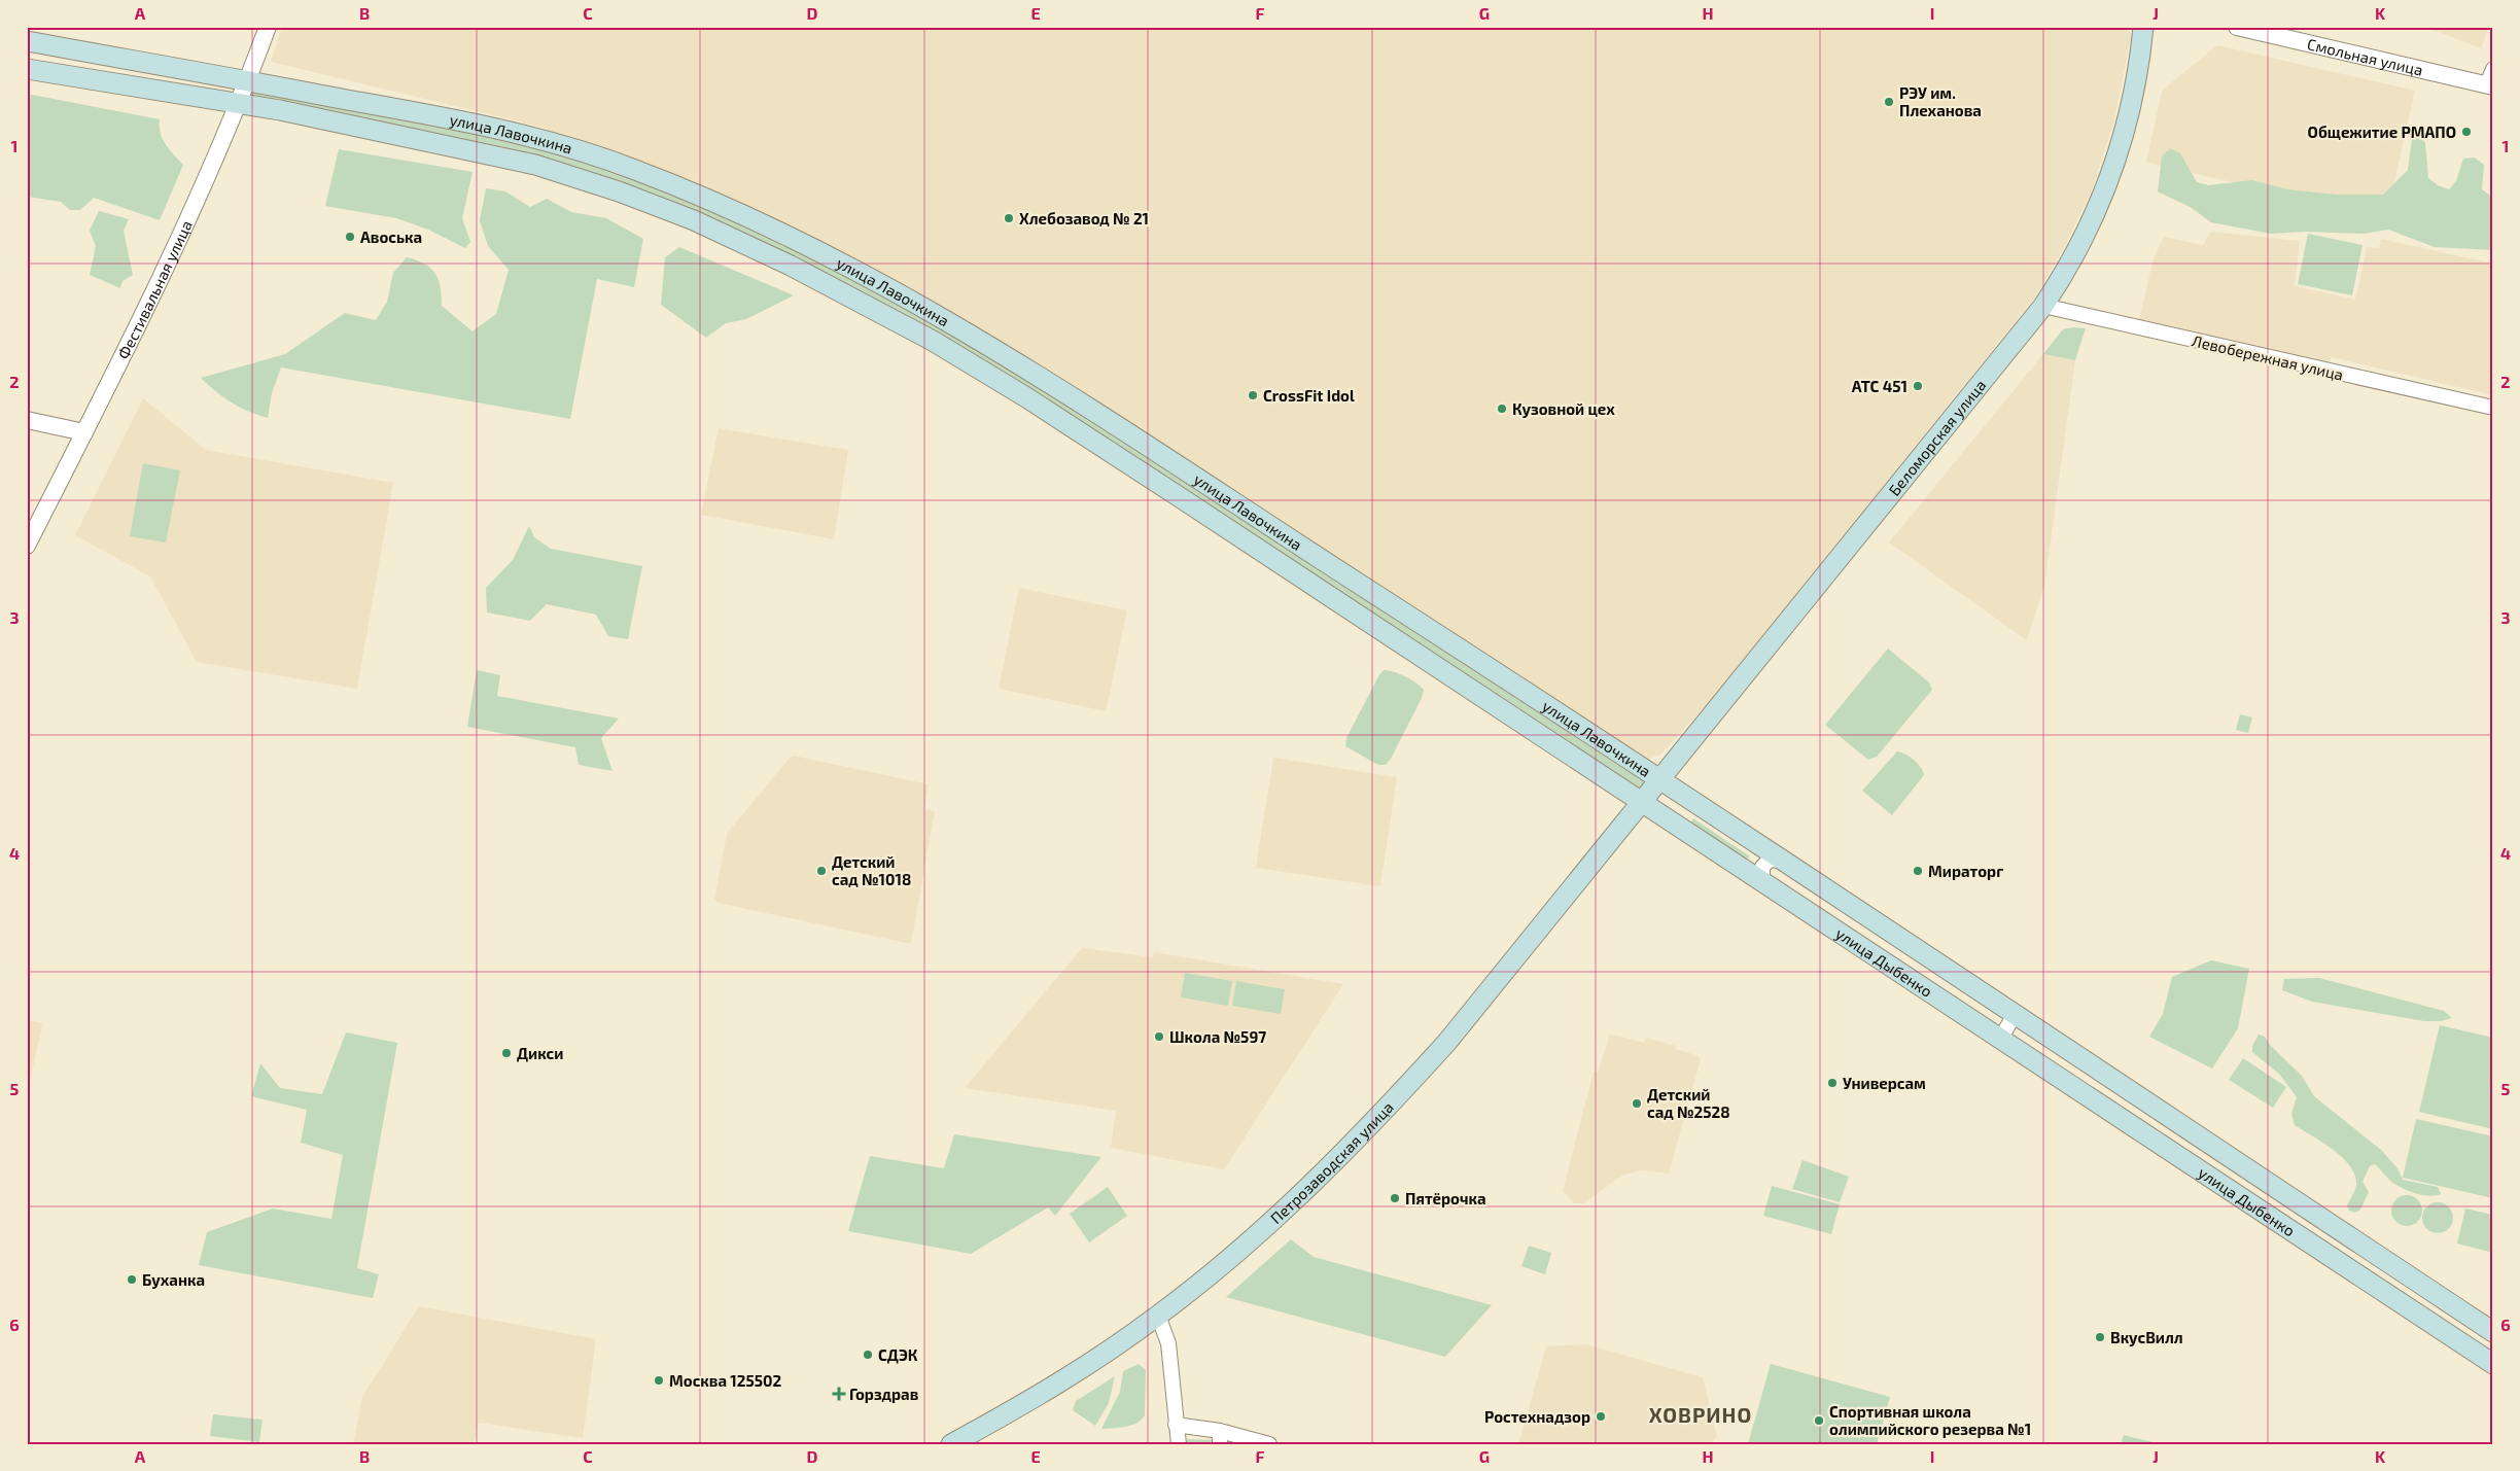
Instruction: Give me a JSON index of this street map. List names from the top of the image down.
{
  "streets": {
    "main road": [
      "улица Лавочкина",
      "Беломорская улица",
      "улица Дыбенко",
      "Петрозаводская улица"
    ],
    "street": ["Смольная улица", "Фестивальная улица", "Левобережная улица"]
  },
  "crossings": [
    ["улица Лавочкина", "Фестивальная улица"],
    ["улица Лавочкина", "Беломорская улица"],
    ["улица Лавочкина", "улица Дыбенко"],
    ["улица Лавочкина", "Петрозаводская улица"],
    ["Левобережная улица", "Беломорская улица"],
    ["Беломорская улица", "улица Дыбенко"],
    ["Беломорская улица", "Петрозаводская улица"],
    ["улица Дыбенко", "Петрозаводская улица"]
  ],
  "districts": ["ХОВРИНО"],
  "places": {
    "other": [
      "РЭУ им. Плеханова",
      "Общежитие РМАПО",
      "Хлебозавод № 21",
      "Авоська",
      "АТС 451",
      "CrossFit Idol",
      "Кузовной цех",
      "Детский сад №1018",
      "Мираторг",
      "Школа №597",
      "Дикси",
      "Универсам",
      "Детский сад №2528",
      "Пятёрочка",
      "Буханка",
      "ВкусВилл",
      "СДЭК",
      "Москва 125502",
      "Ростехнадзор",
      "Спортивная школа олимпийского резерва №1"
    ],
    "health": ["Горздрав"]
  },
  "grid": {
    "columns": [
      "A",
      "B",
      "C",
      "D",
      "E",
      "F",
      "G",
      "H",
      "I",
      "J",
      "K"
    ],
    "rows": [
      "1",
      "2",
      "3",
      "4",
      "5",
      "6"
    ]
  }
}
